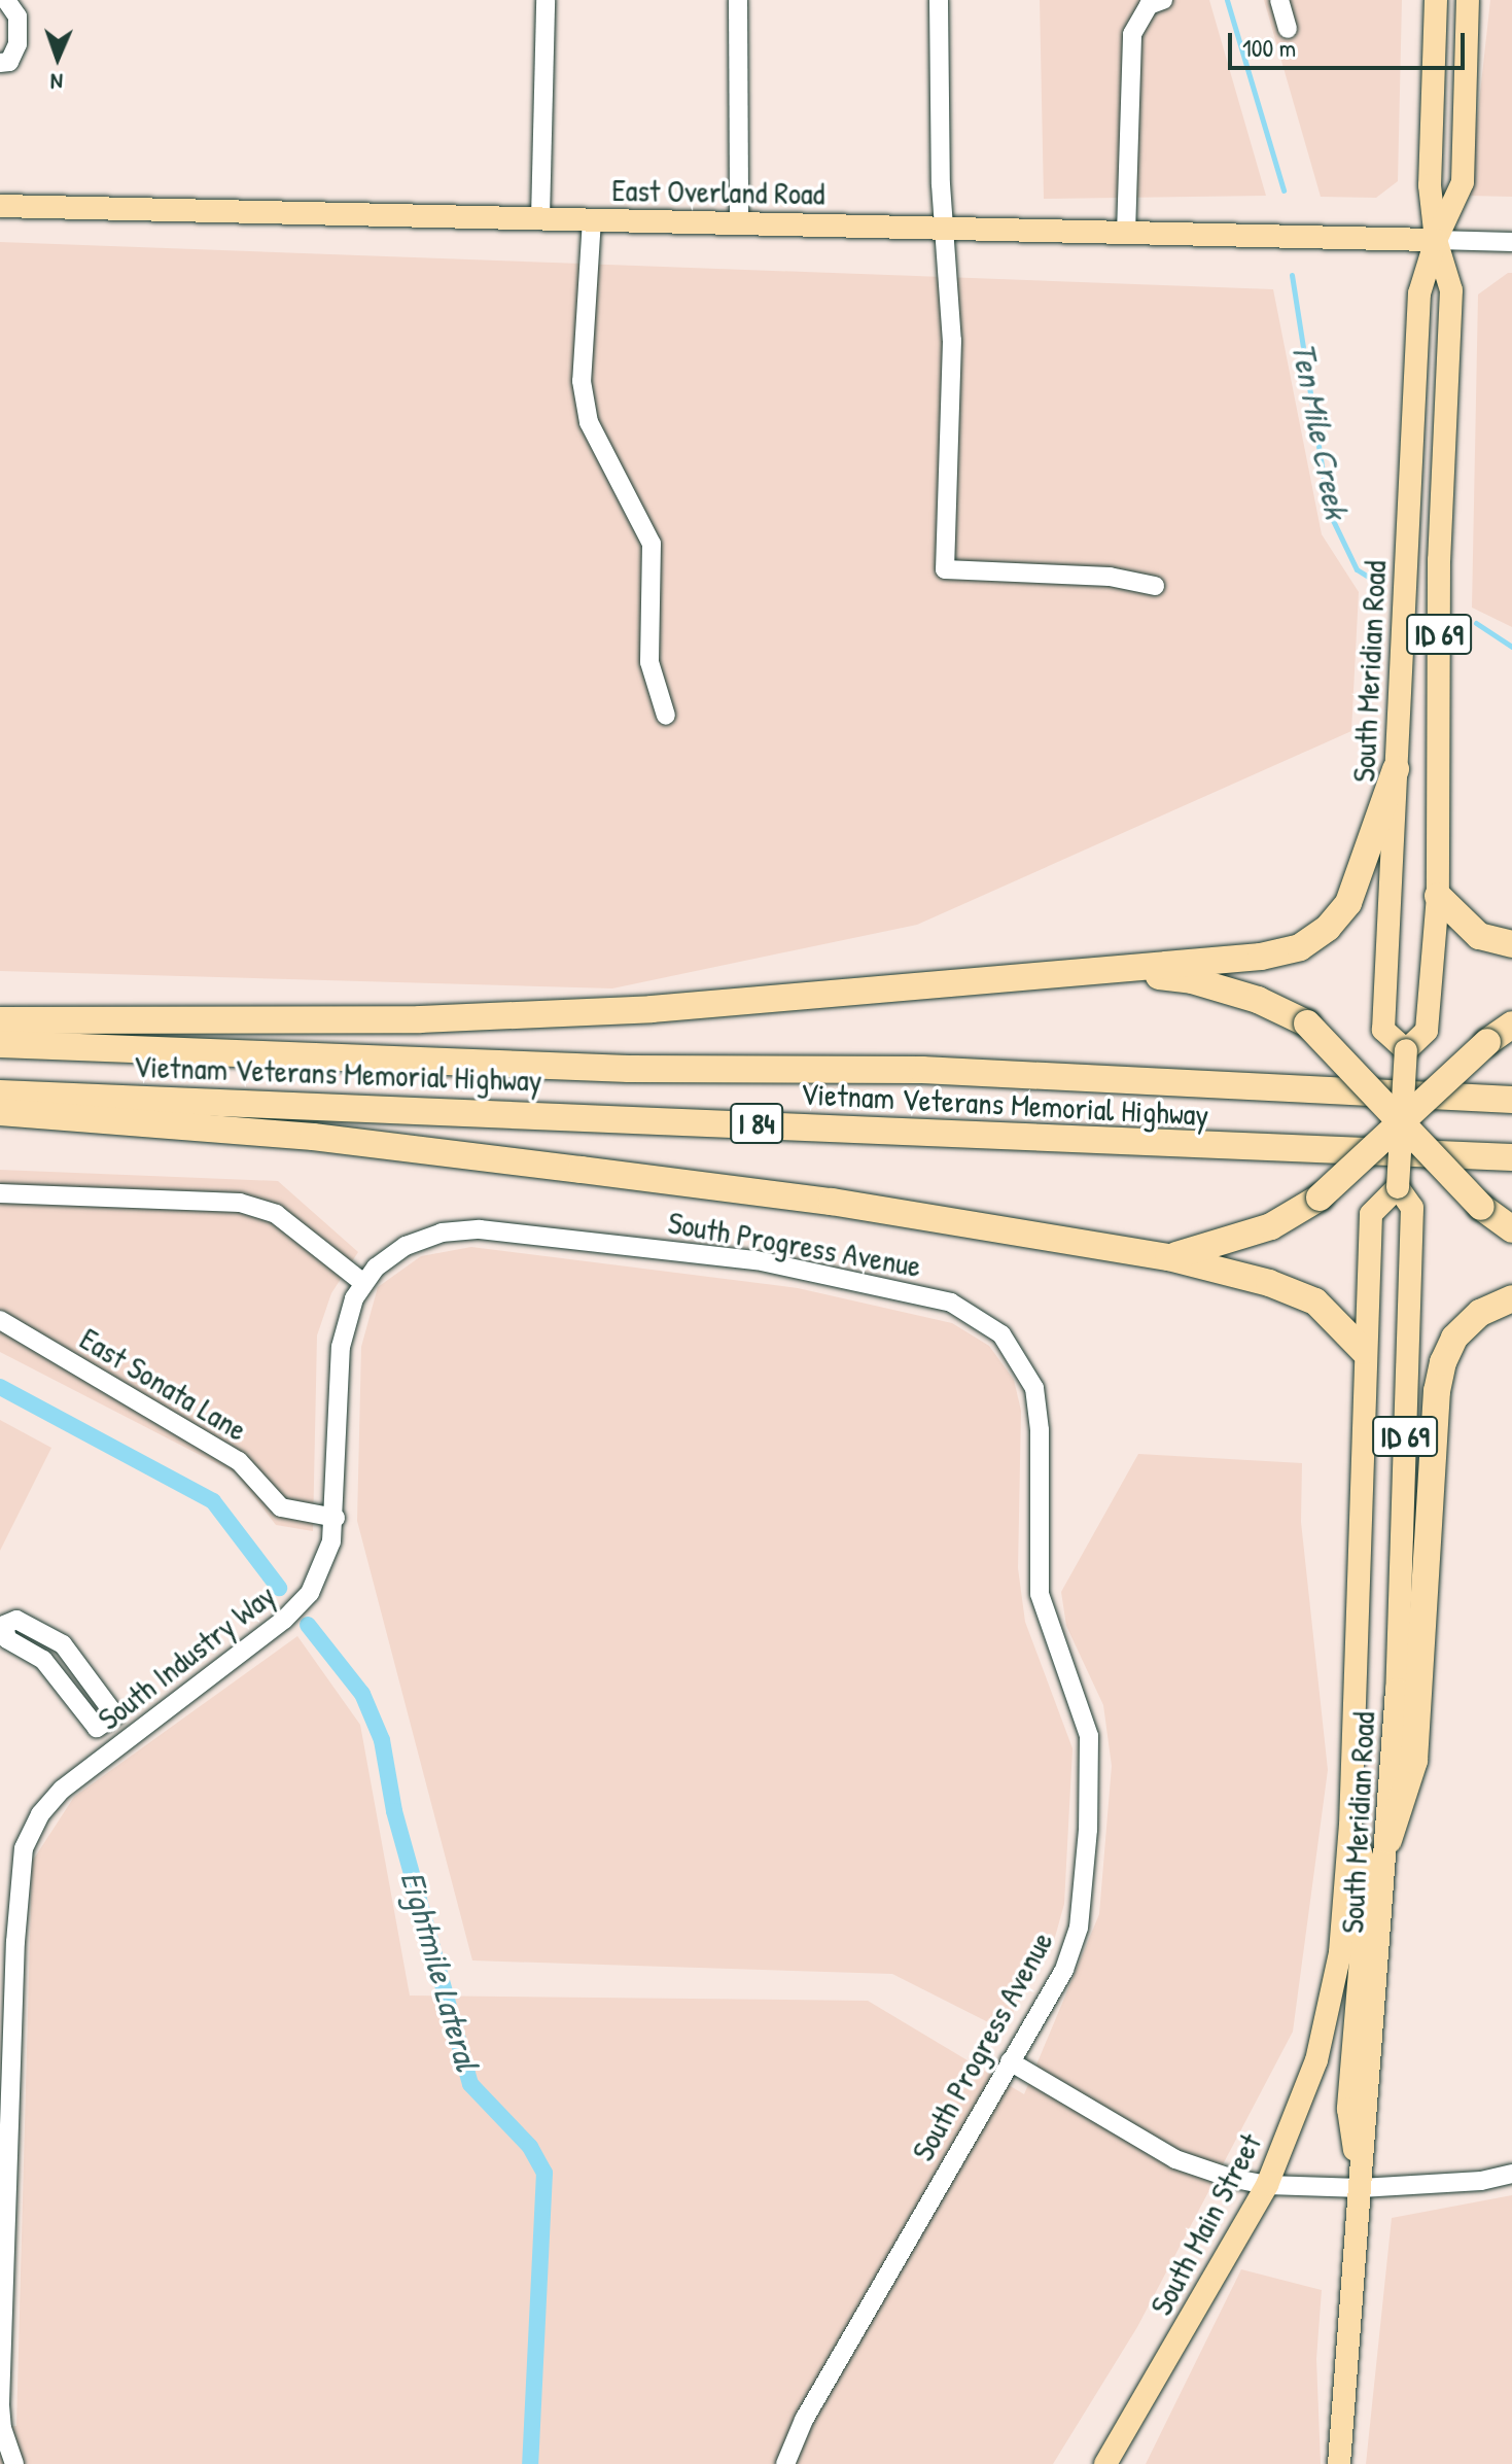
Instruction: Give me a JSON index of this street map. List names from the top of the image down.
{
  "streets": {
    "highway": ["Vietnam Veterans Memorial Highway", "I 84"],
    "main road": [
      "East Overland Road",
      "ID 69",
      "South Meridian Road",
      "South Main Street"
    ],
    "street": ["South Progress Avenue", "East Sonata Lane", "South Industry Way"]
  },
  "crossings": [
    ["East Overland Road", "South Meridian Road"],
    ["South Meridian Road", "South Main Street"],
    ["South Progress Avenue", "South Industry Way"],
    ["East Sonata Lane", "South Industry Way"]
  ],
  "water": ["Ten Mile Creek", "Eightmile Lateral"],
  "scale_bar": "100 m",
  "north": "bottom"
}
